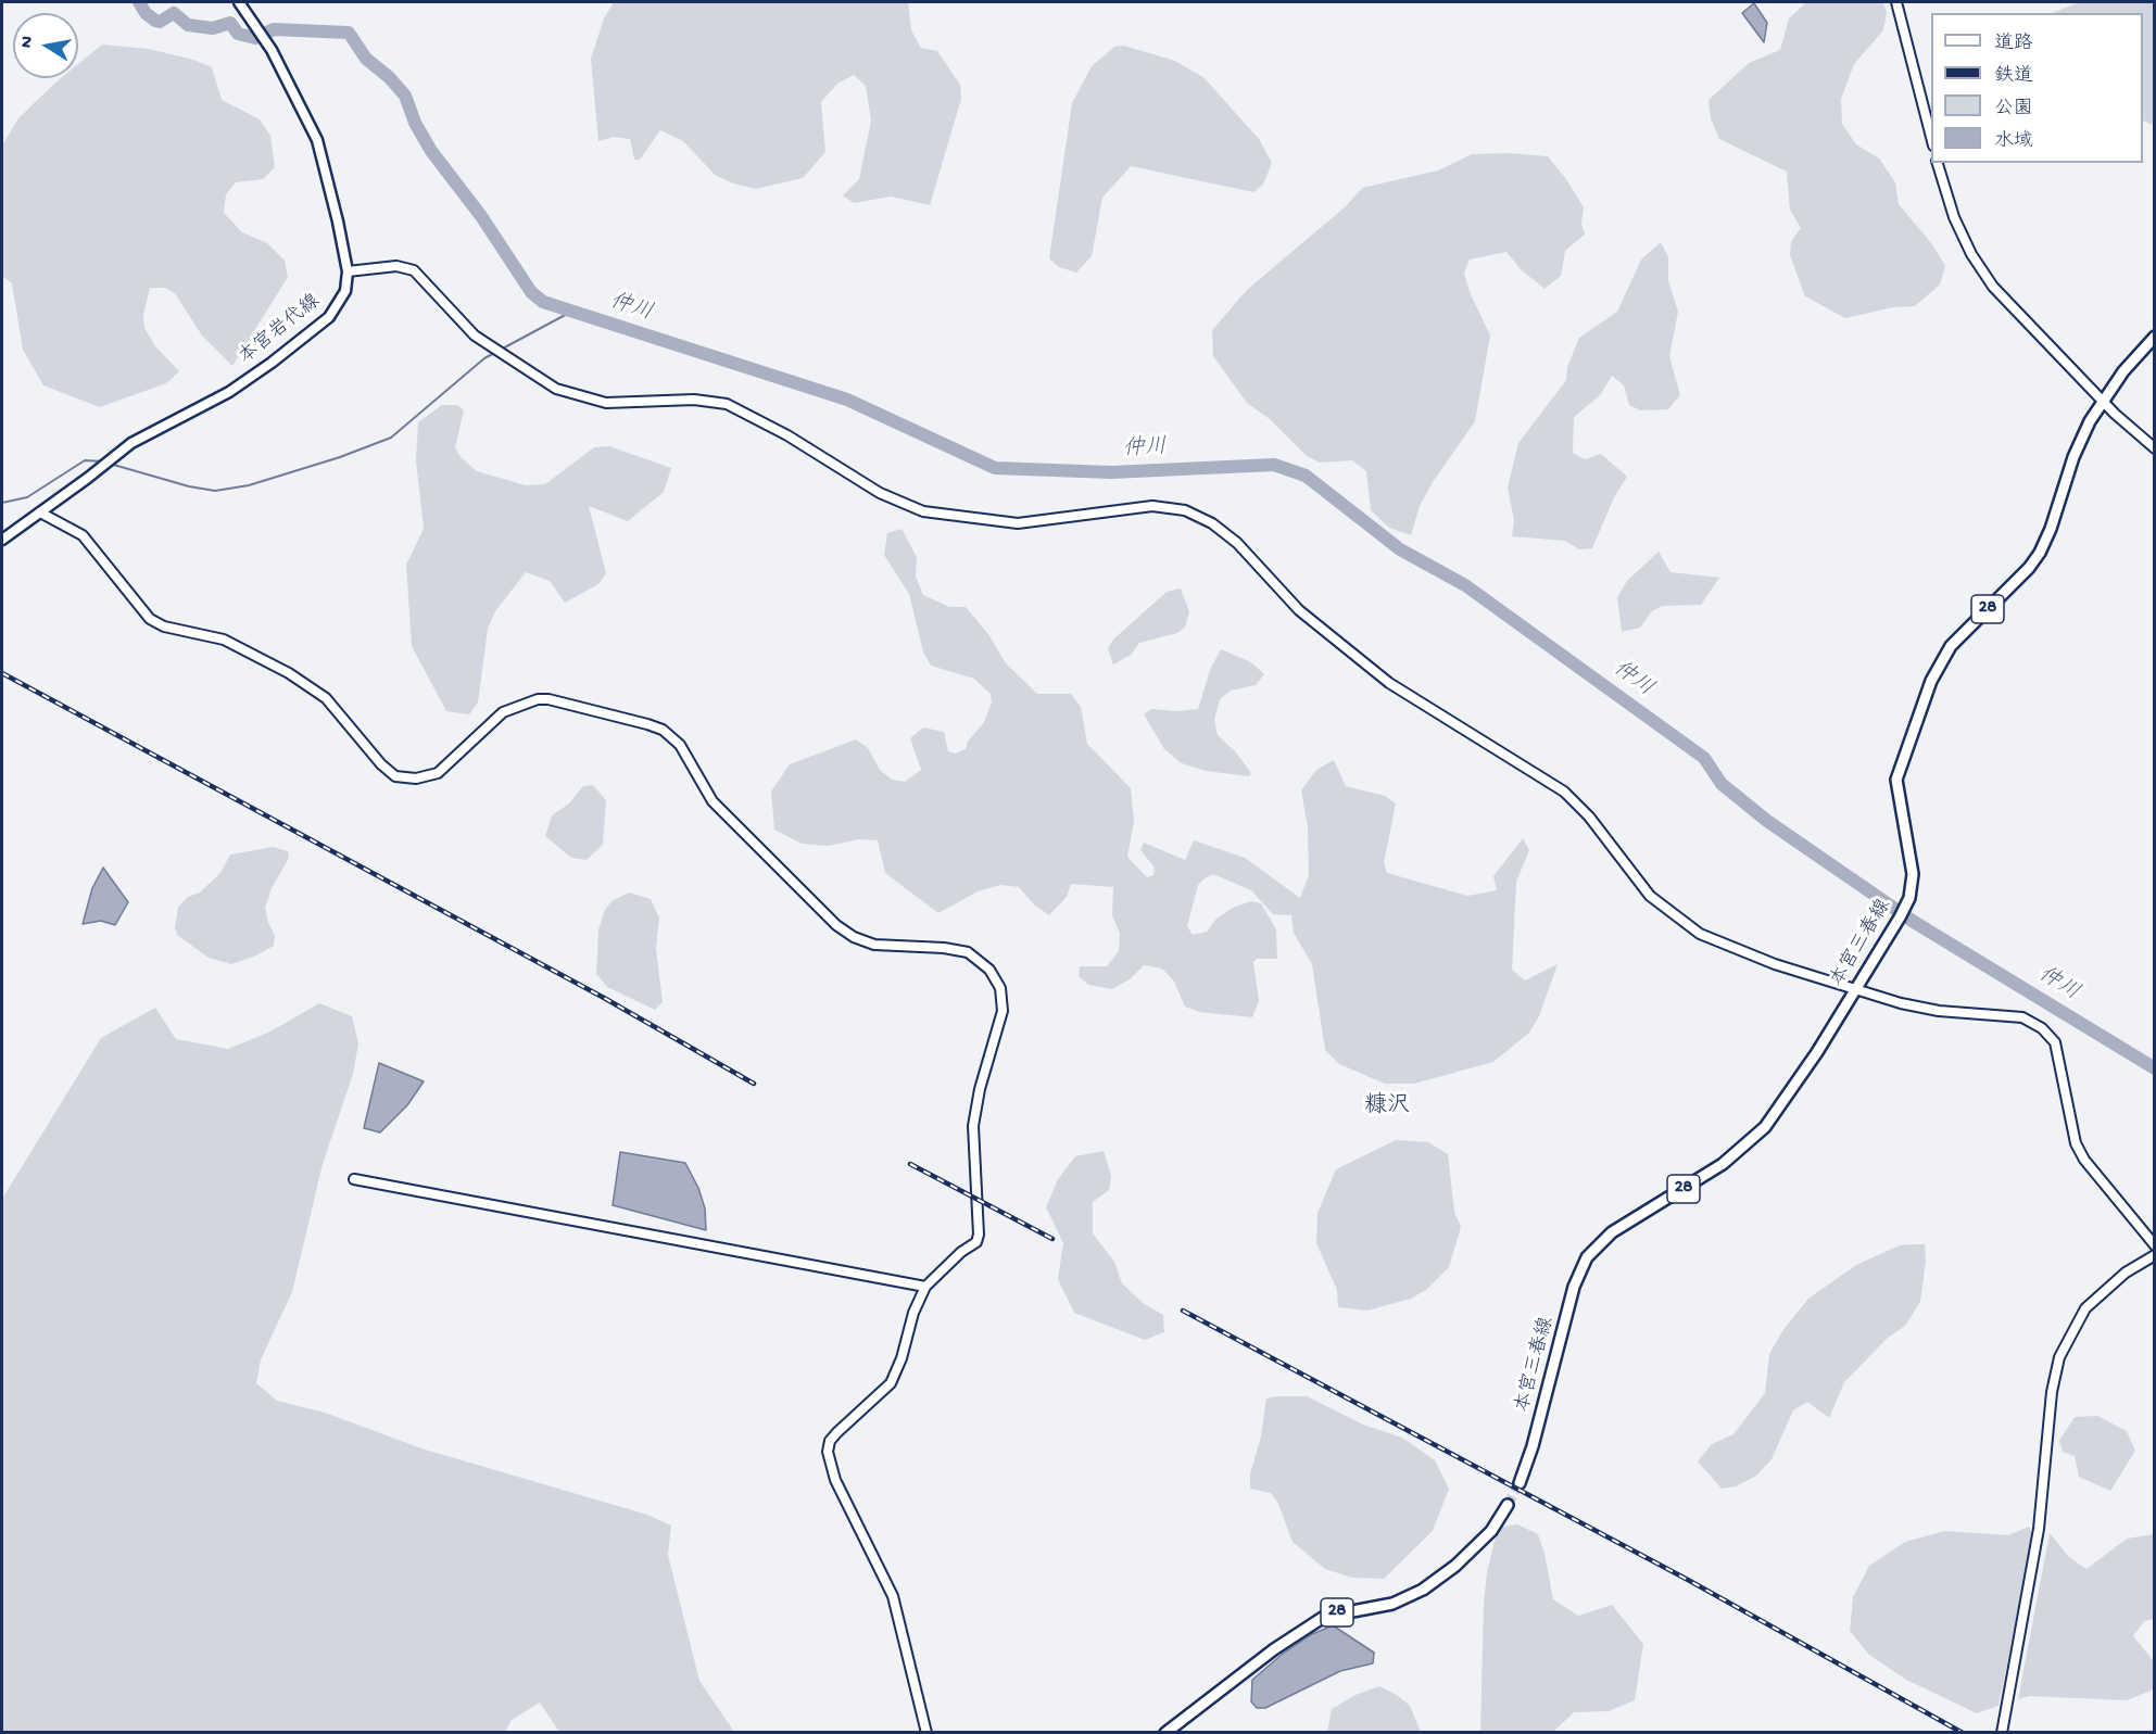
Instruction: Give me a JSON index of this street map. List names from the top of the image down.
{
  "streets": {
    "main road": ["本宮岩代線", "28", "本宮三春線"]
  },
  "districts": ["糠沢"],
  "water": ["仲川"],
  "legend": [
    "道路",
    "鉄道",
    "公園",
    "水域"
  ],
  "north": "left"
}
